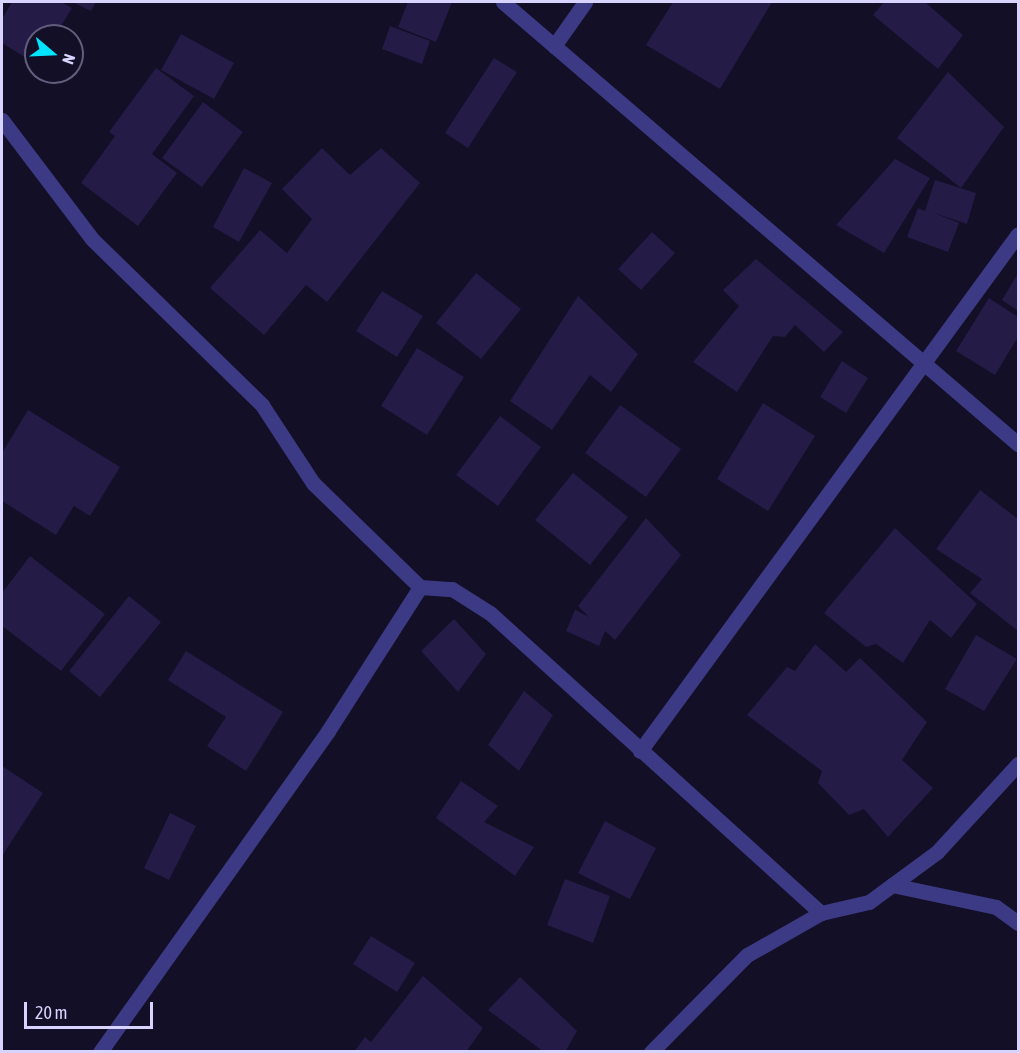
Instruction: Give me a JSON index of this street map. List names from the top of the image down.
{
  "scale_bar": "20 m",
  "north": "right"
}
